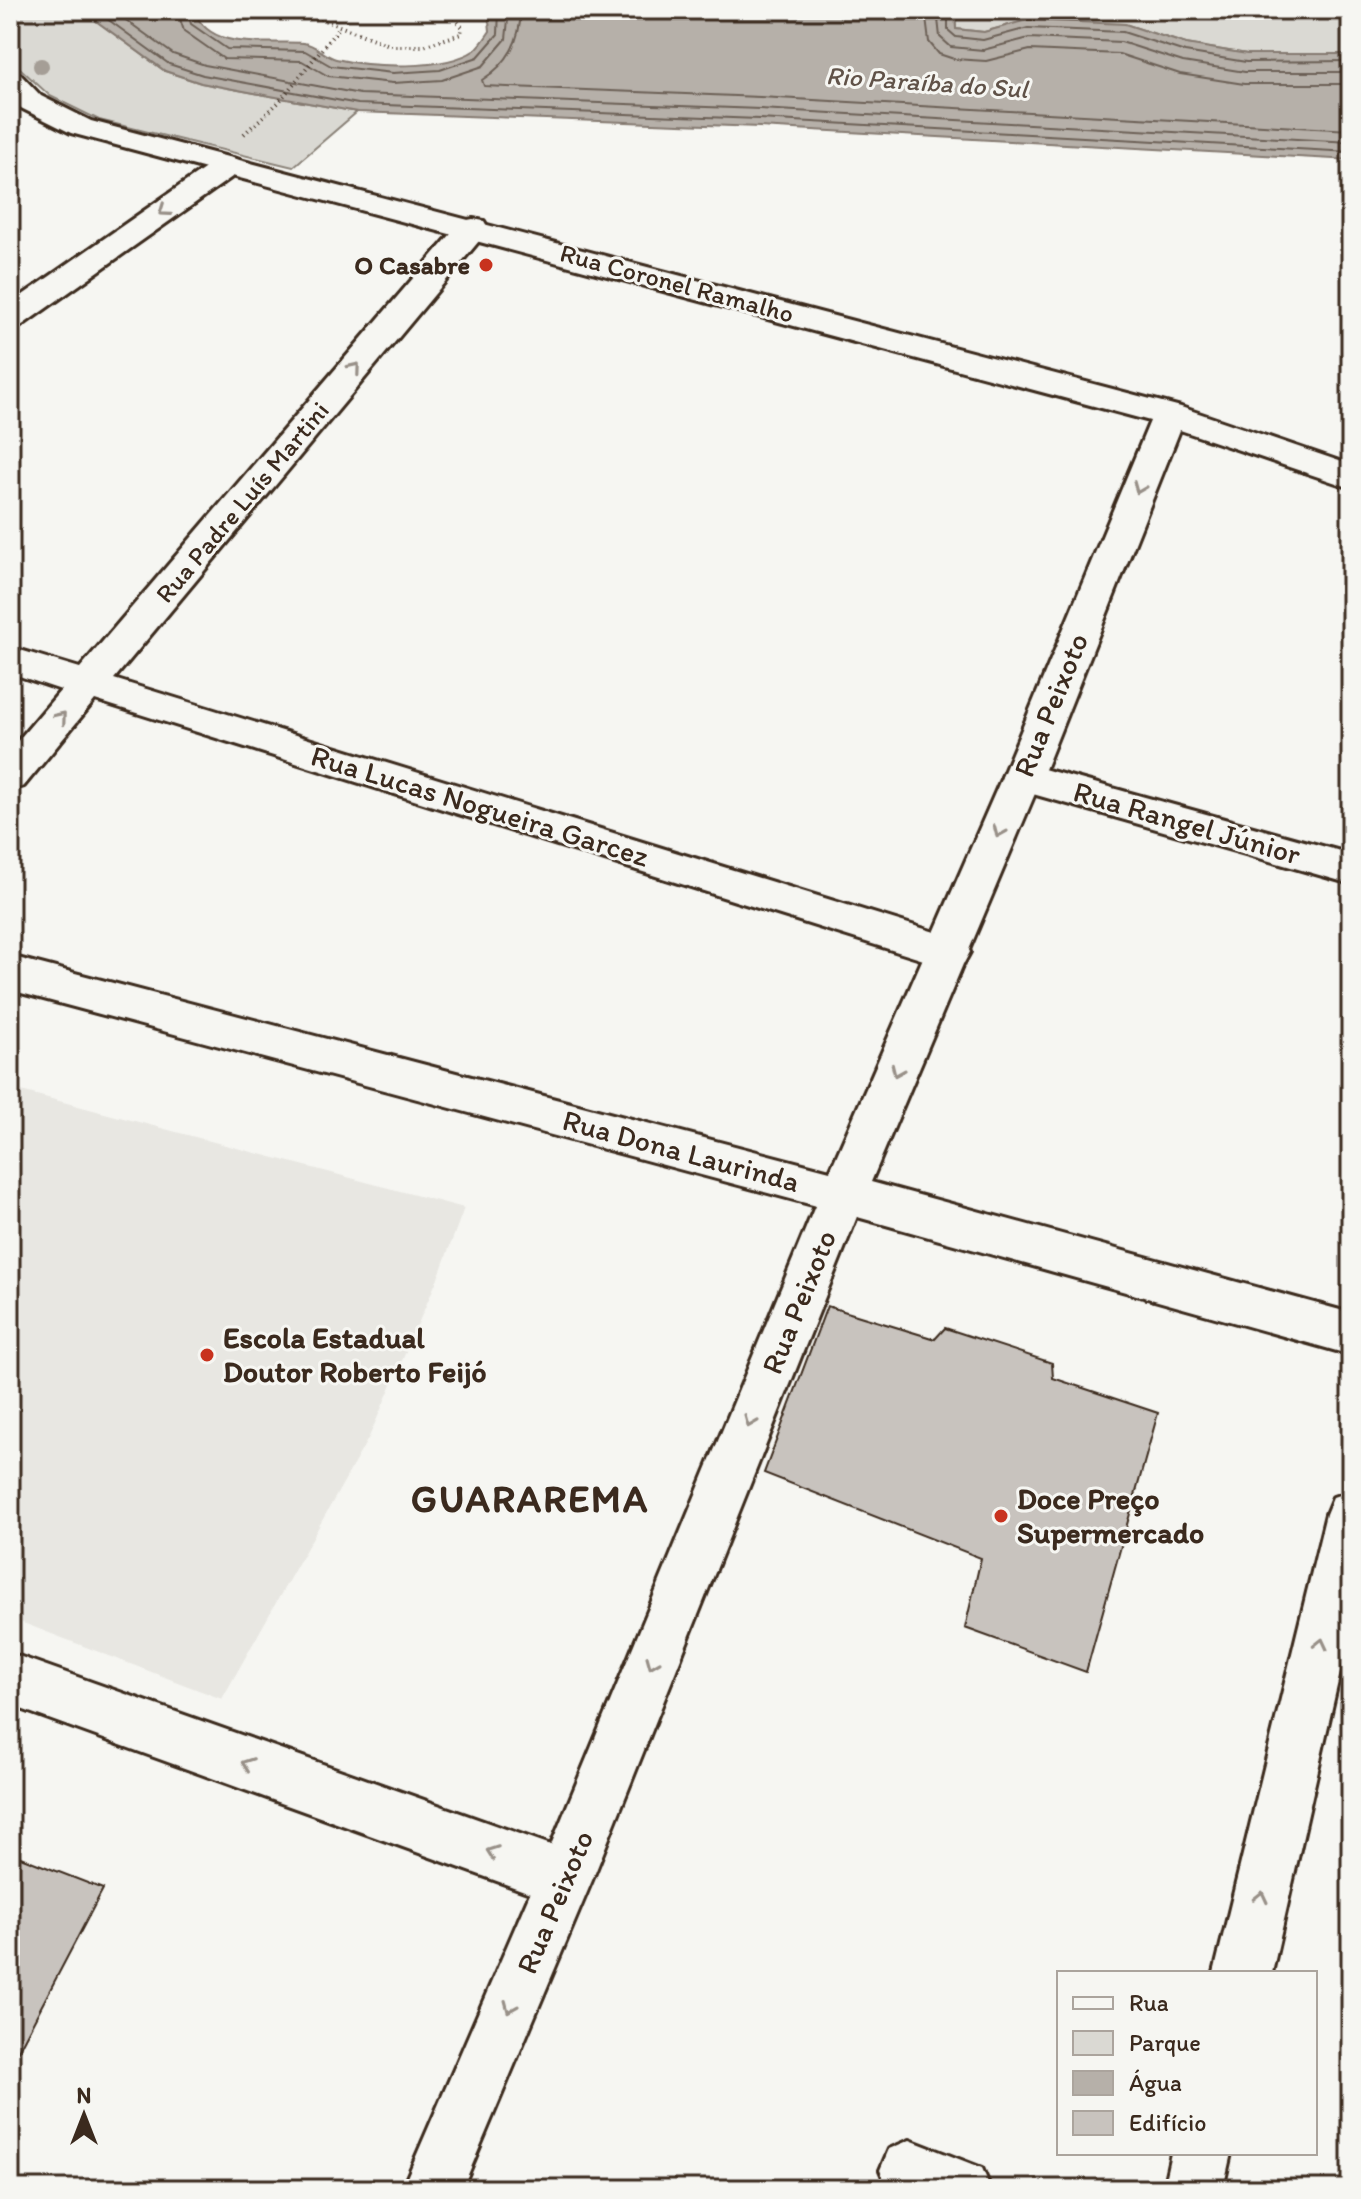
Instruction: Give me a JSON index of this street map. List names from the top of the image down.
{
  "streets": {
    "street": [
      "Rua Coronel Ramalho",
      "Rua Padre Luís Martini",
      "Rua Peixoto",
      "Rua Lucas Nogueira Garcez",
      "Rua Rangel Júnior",
      "Rua Dona Laurinda"
    ]
  },
  "crossings": [
    ["Rua Coronel Ramalho", "Rua Padre Luís Martini"],
    ["Rua Coronel Ramalho", "Rua Peixoto"],
    ["Rua Padre Luís Martini", "Rua Lucas Nogueira Garcez"],
    ["Rua Peixoto", "Rua Lucas Nogueira Garcez"],
    ["Rua Peixoto", "Rua Rangel Júnior"],
    ["Rua Peixoto", "Rua Dona Laurinda"]
  ],
  "one_way": ["Rua Peixoto"],
  "districts": ["GUARAREMA"],
  "water": ["Rio Paraíba do Sul"],
  "places": ["O Casabre", "Escola Estadual Doutor Roberto Feijó", "Doce Preço Supermercado"],
  "legend": [
    "Rua",
    "Parque",
    "Água",
    "Edifício"
  ],
  "north": "top"
}
